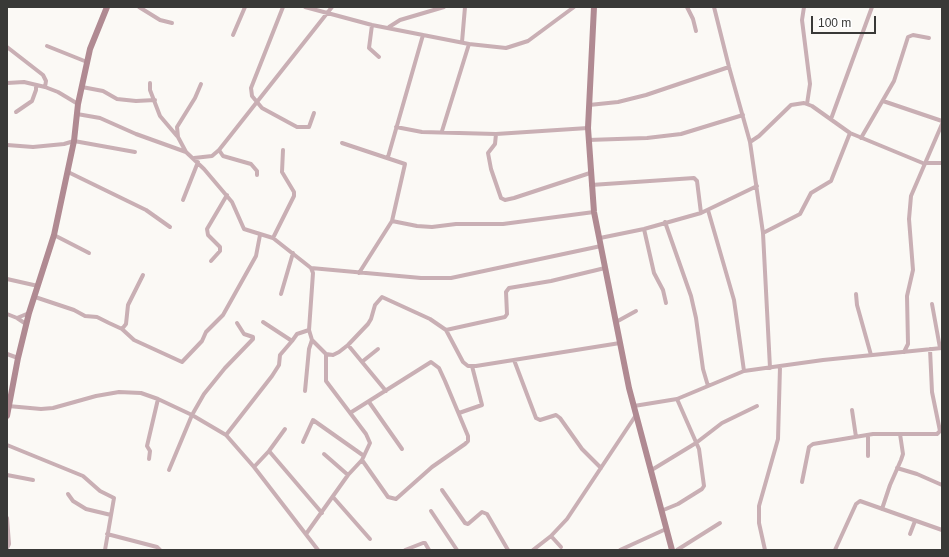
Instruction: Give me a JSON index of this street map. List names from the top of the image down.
{
  "scale_bar": "100 m"
}
